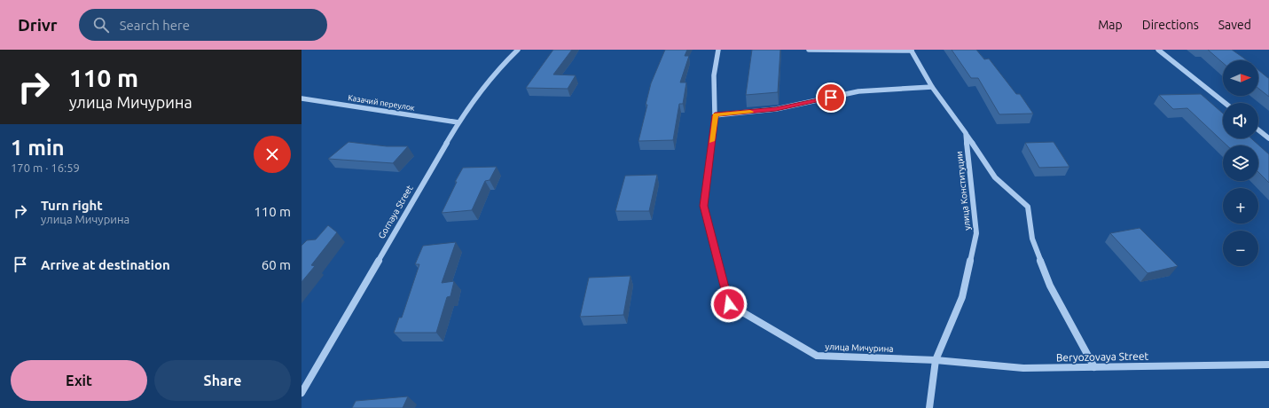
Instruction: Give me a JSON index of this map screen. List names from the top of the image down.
{
  "streets": {
    "street": [
      "Казачий переулок",
      "улица Конституции",
      "Gornaya Street",
      "улица Мичурина",
      "Beryozovaya Street"
    ]
  },
  "crossings": [
    ["Казачий переулок", "Gornaya Street"],
    ["улица Конституции", "улица Мичурина"],
    ["улица Конституции", "Beryozovaya Street"],
    ["улица Мичурина", "Beryozovaya Street"]
  ],
  "north": "right",
  "page": {
    "header": "Drivr",
    "search": "Search here",
    "nav": ["Map", "Directions", "Saved"],
    "turn": ["110 m", "улица Мичурина"],
    "map_buttons": ["+", "−"],
    "heading": ["1 min", "170 m · 16:59"],
    "list": [
      {
        "name": "Turn right",
        "note": "улица Мичурина",
        "value": "110 m"
      },
      {
        "name": "Arrive at destination",
        "value": "60 m"
      }
    ],
    "buttons": ["Exit", "Share"]
  }
}
